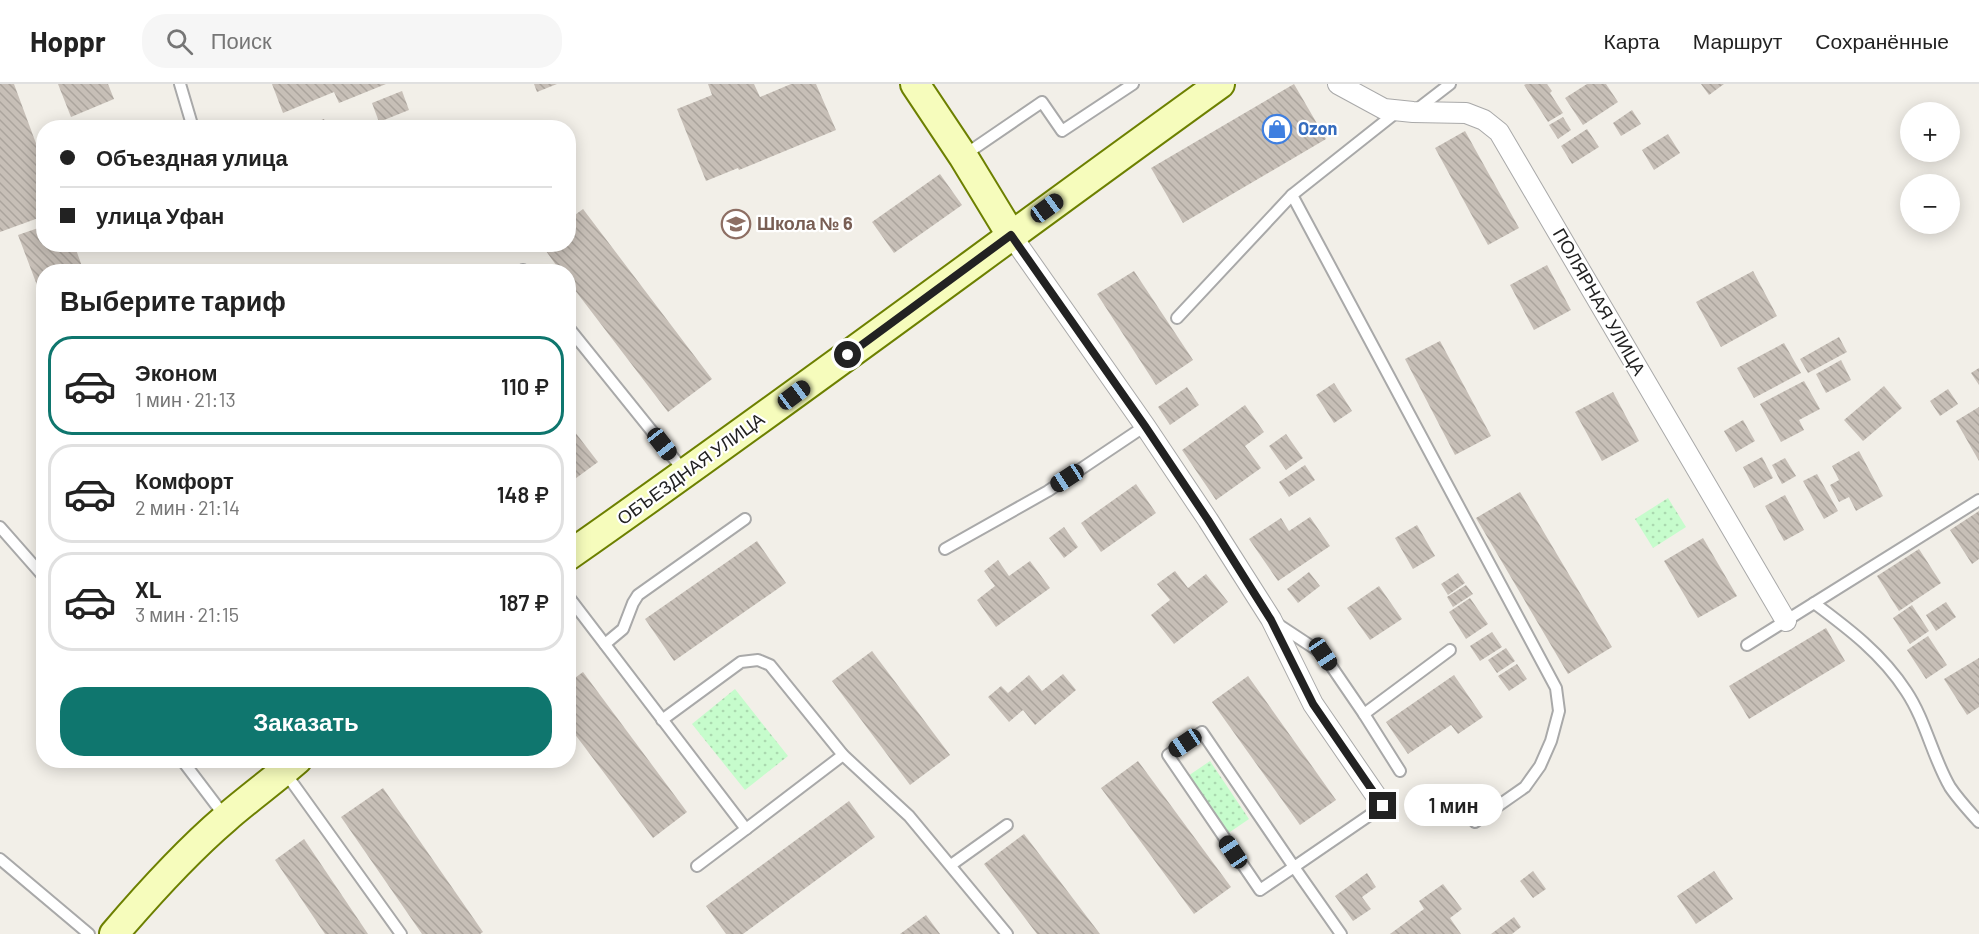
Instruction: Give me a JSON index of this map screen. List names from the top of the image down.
{
  "streets": {
    "main road": ["ОБЪЕЗДНАЯ УЛИЦА"],
    "street": ["ПОЛЯРНАЯ УЛИЦА"]
  },
  "places": {
    "shop": ["Ozon"],
    "school or university": ["Школа № 6"]
  },
  "page": {
    "header": "Hoppr",
    "search": "Поиск",
    "nav": ["Карта", "Маршрут", "Сохранённые"],
    "map_buttons": ["+", "−"],
    "banner": ["Объездная улица", "улица Уфан"],
    "heading": "Выберите тариф",
    "list": [
      {
        "name": "Эконом",
        "note": "1 мин · 21:13",
        "value": "110 ₽"
      },
      {
        "name": "Комфорт",
        "note": "2 мин · 21:14",
        "value": "148 ₽"
      },
      {
        "name": "XL",
        "note": "3 мин · 21:15",
        "value": "187 ₽"
      }
    ],
    "buttons": "Заказать",
    "bubble": "1 мин"
  }
}
